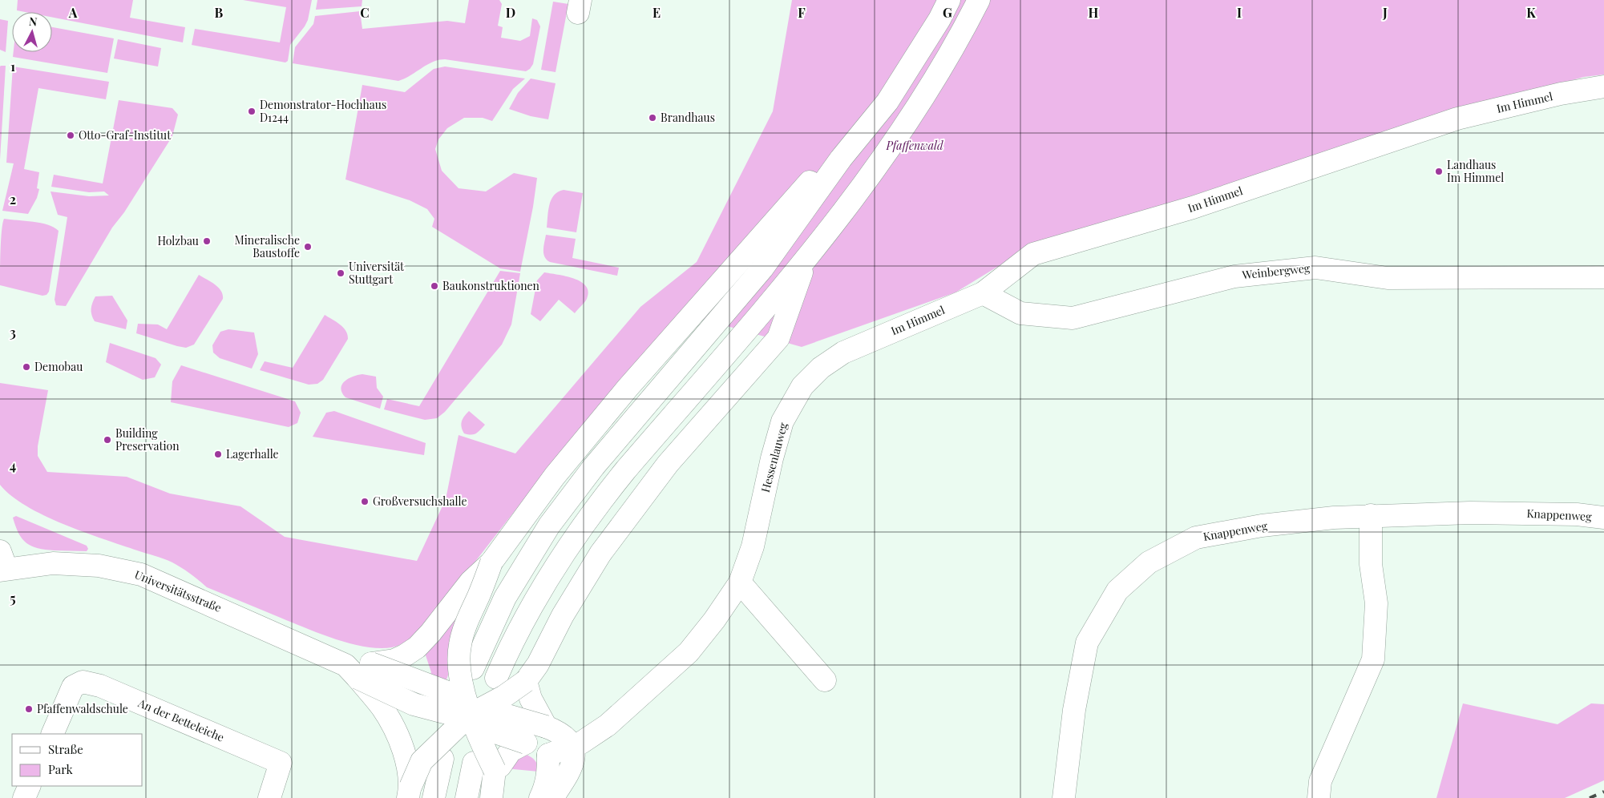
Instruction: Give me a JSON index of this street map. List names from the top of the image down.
{
  "streets": {
    "main road": [
      "Im Himmel",
      "Weinbergweg",
      "Hessenlauweg",
      "Knappenweg",
      "Universitätsstraße",
      "An der Betteleiche"
    ]
  },
  "crossings": [
    ["Im Himmel", "Weinbergweg"],
    ["Im Himmel", "Hessenlauweg"]
  ],
  "parks": ["Pfaffenwald"],
  "places": [
    "Demonstrator-Hochhaus D1244",
    "Brandhaus",
    "Otto-Graf-Institut",
    "Landhaus Im Himmel",
    "Holzbau",
    "Mineralische Baustoffe",
    "Universität Stuttgart",
    "Baukonstruktionen",
    "Demobau",
    "Building Preservation",
    "Lagerhalle",
    "Großversuchshalle",
    "Pfaffenwaldschule"
  ],
  "legend": ["Straße", "Park"],
  "north": "top",
  "grid": {
    "columns": [
      "A",
      "B",
      "C",
      "D",
      "E",
      "F",
      "G",
      "H",
      "I",
      "J",
      "K"
    ],
    "rows": [
      "1",
      "2",
      "3",
      "4",
      "5"
    ]
  }
}
